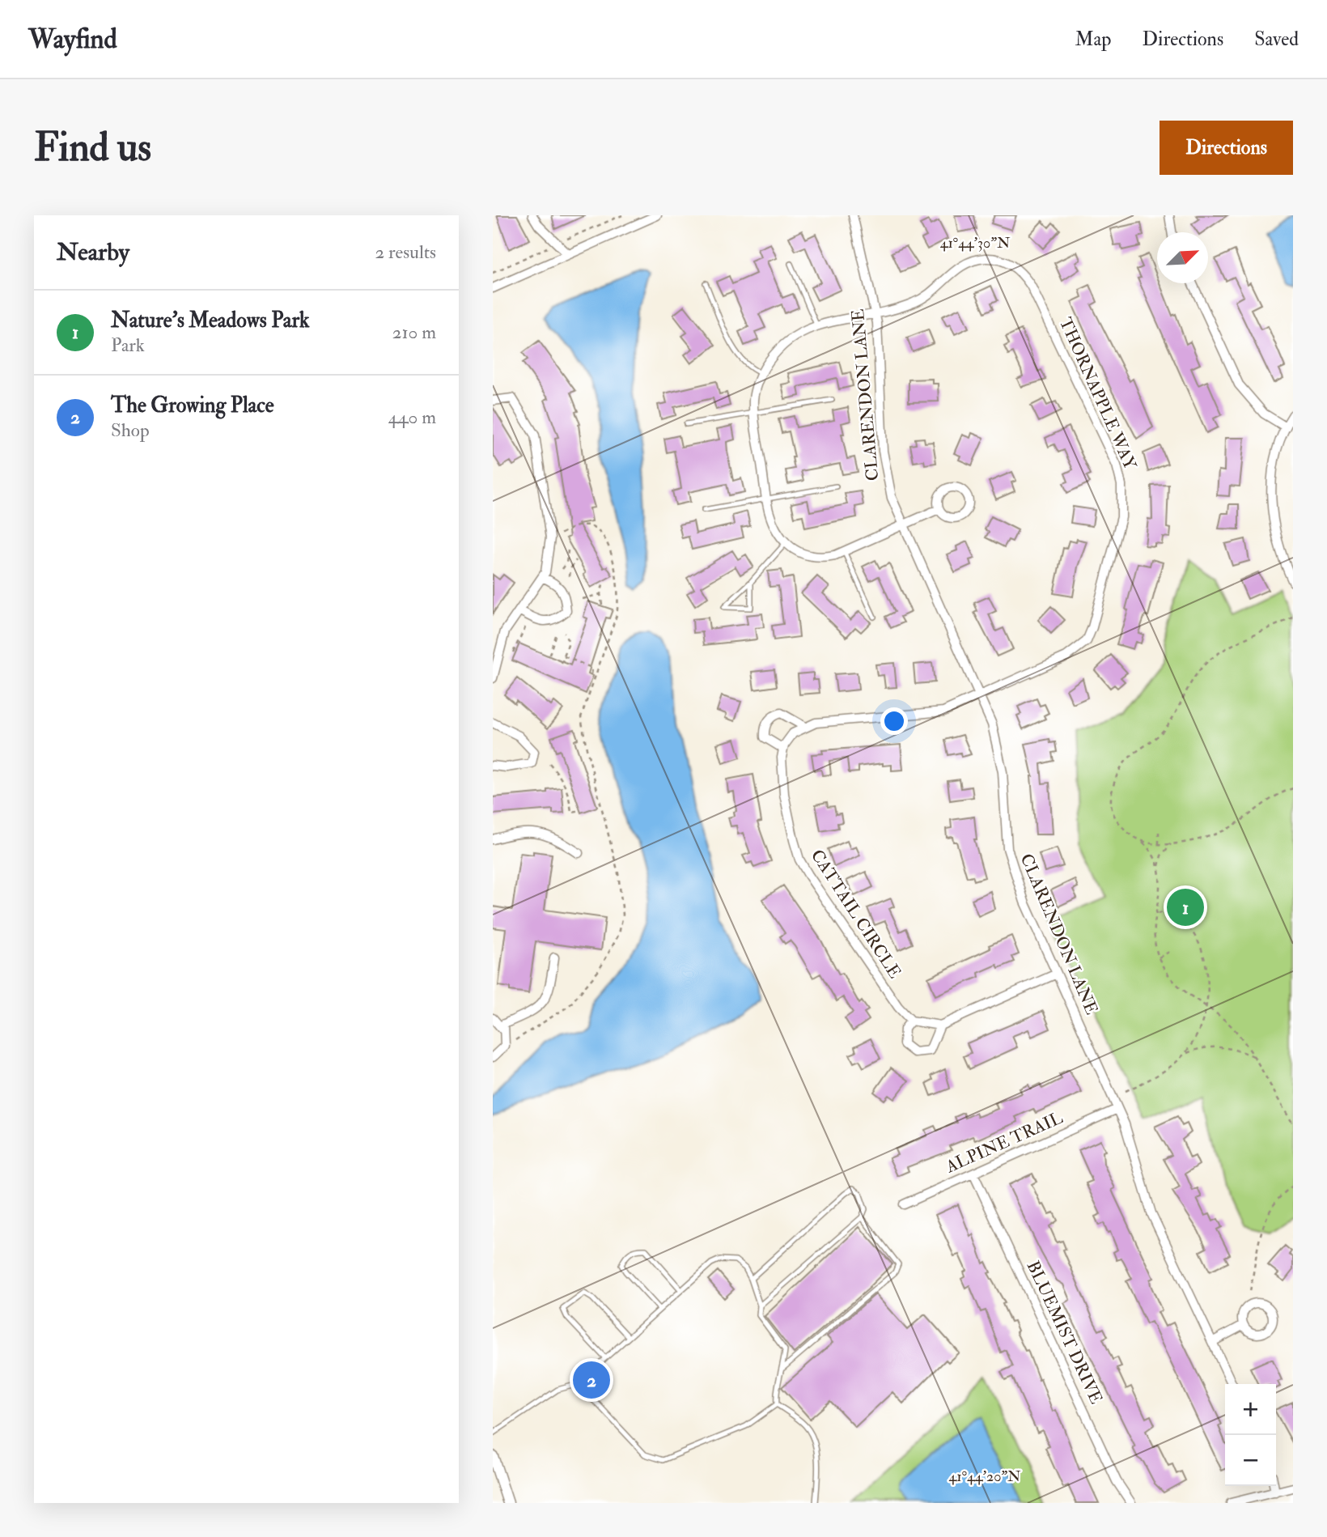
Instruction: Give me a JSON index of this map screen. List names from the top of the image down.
{
  "streets": {
    "street": [
      "THORNAPPLE WAY",
      "CLARENDON LANE",
      "CATTAIL CIRCLE",
      "ALPINE TRAIL",
      "BLUEMIST DRIVE"
    ]
  },
  "crossings": [
    ["THORNAPPLE WAY", "CLARENDON LANE"],
    ["CLARENDON LANE", "ALPINE TRAIL"],
    ["ALPINE TRAIL", "BLUEMIST DRIVE"]
  ],
  "north": "top right",
  "page": {
    "header": "Wayfind",
    "nav": ["Map", "Directions", "Saved"],
    "buttons": "Directions",
    "title": "Find us",
    "heading": ["Nearby", "2 results"],
    "list": [
      {
        "mark": "1",
        "name": "Nature's Meadows Park",
        "note": "Park",
        "value": "210 m"
      },
      {
        "mark": "2",
        "name": "The Growing Place",
        "note": "Shop",
        "value": "440 m"
      }
    ],
    "pins": ["1", "2"],
    "map_buttons": ["+", "−"]
  },
  "coordinates": ["41°44'30\"N", "41°44'20\"N"]
}
